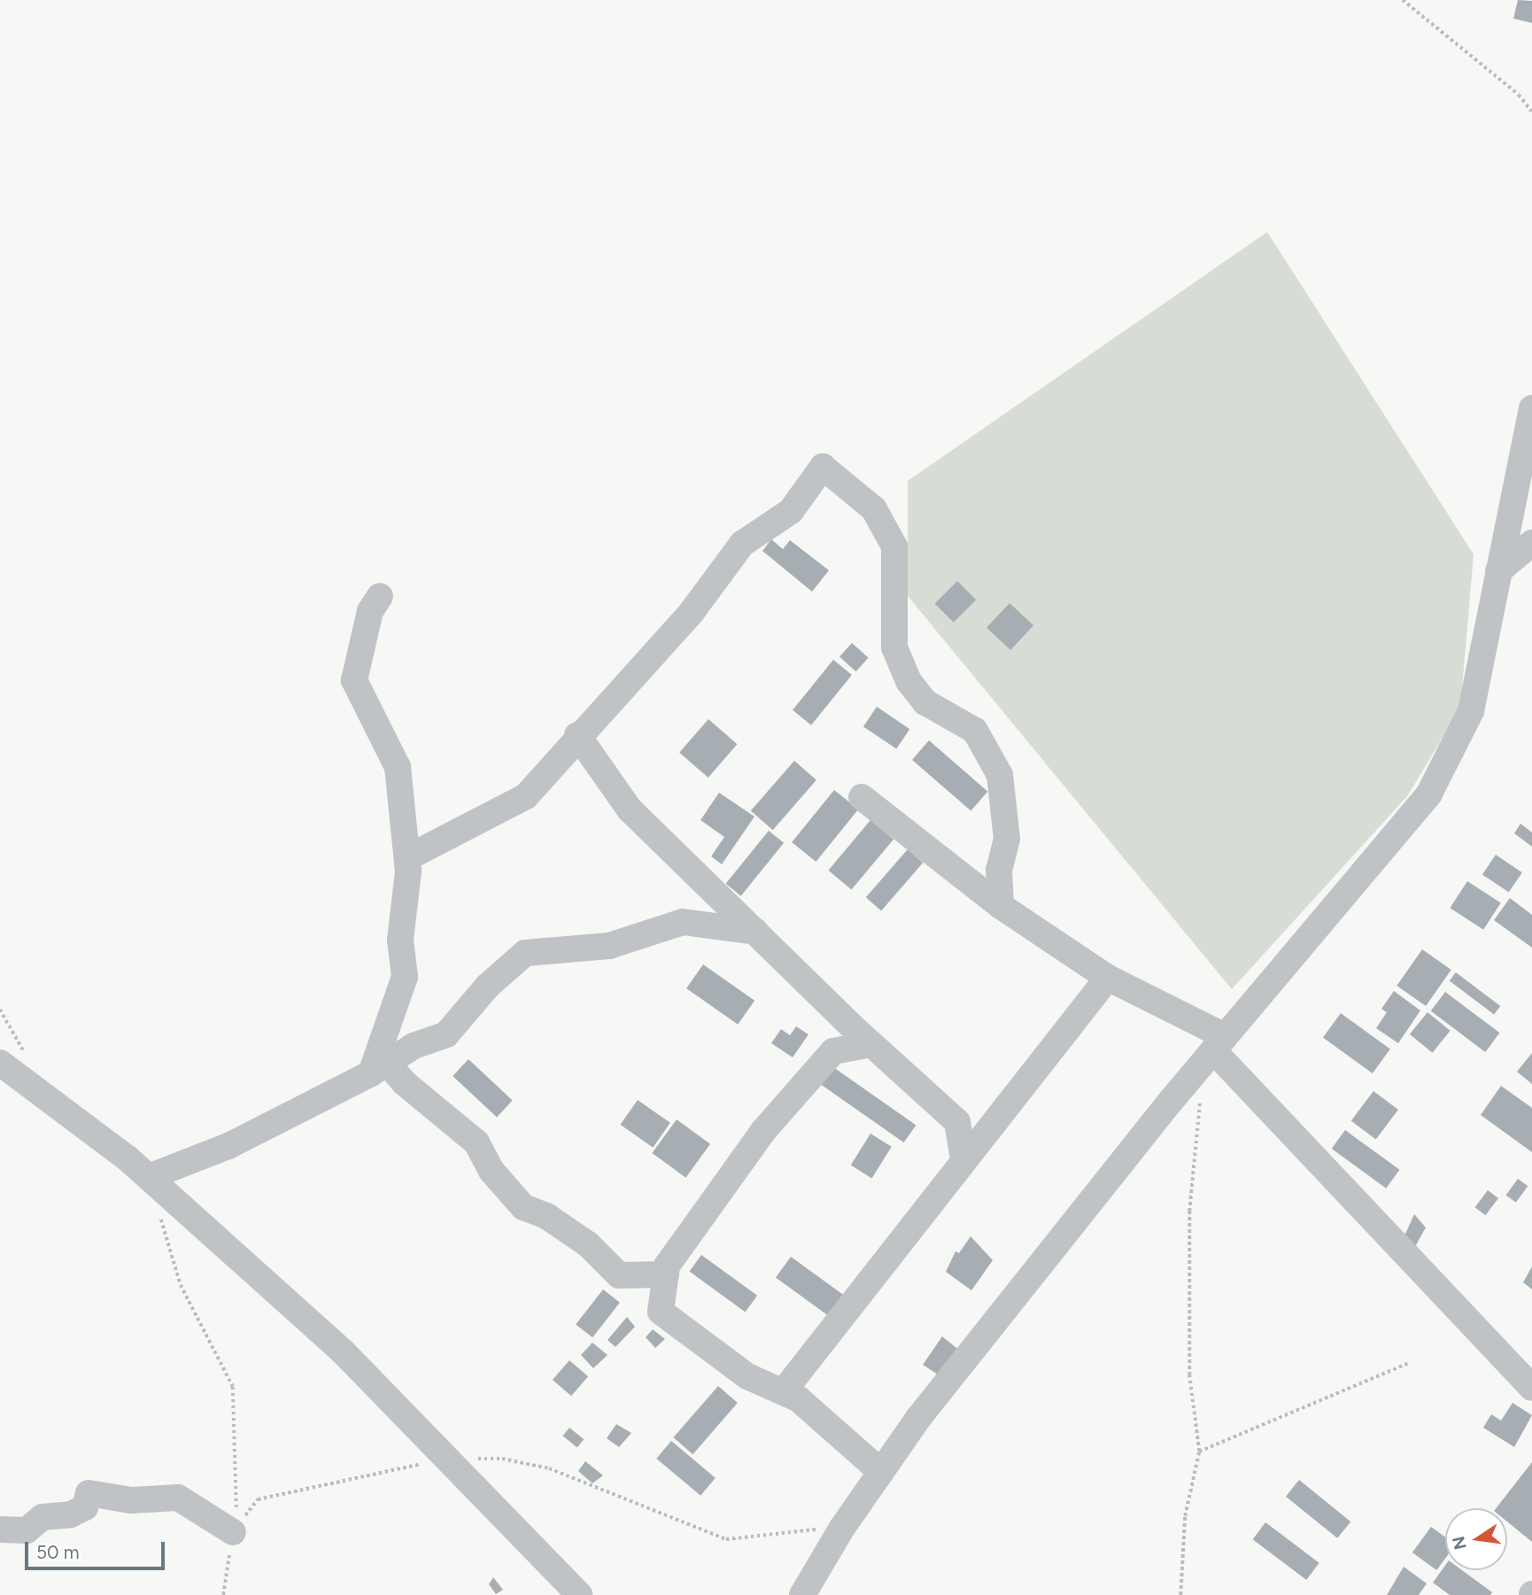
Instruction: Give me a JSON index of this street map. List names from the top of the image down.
{
  "scale_bar": "50 m",
  "north": "left"
}
